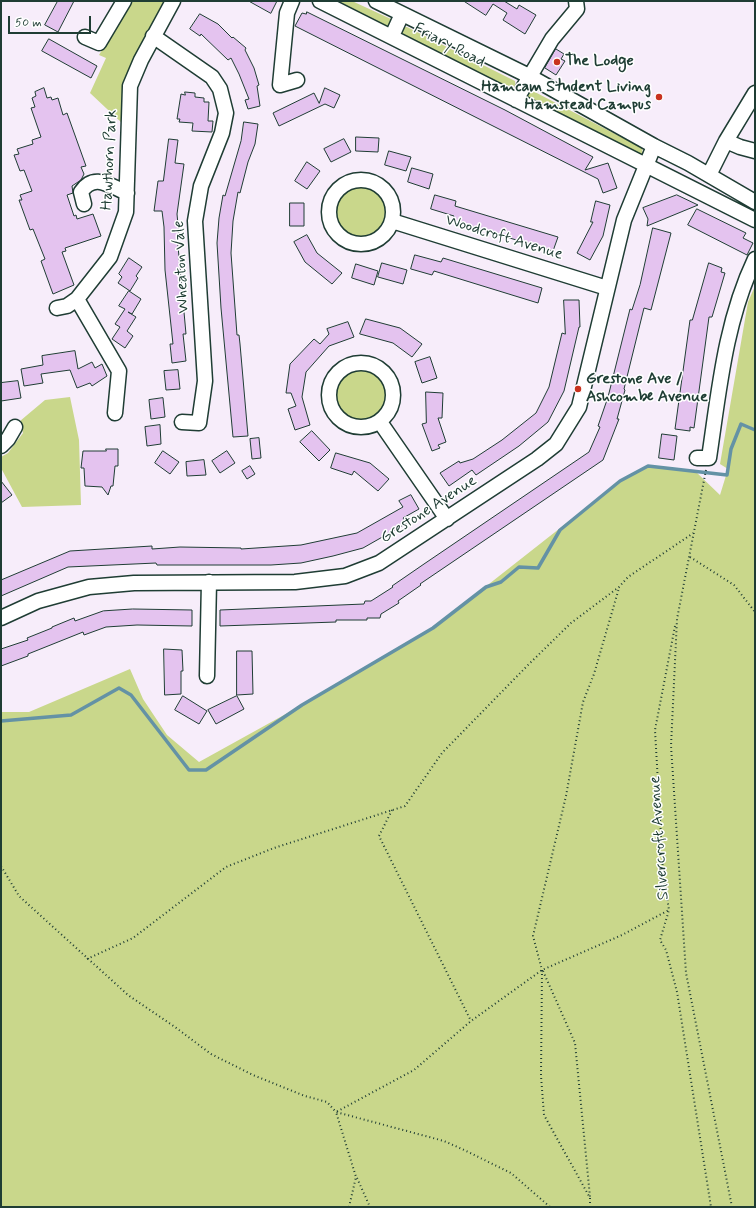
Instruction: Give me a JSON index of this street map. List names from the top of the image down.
{
  "streets": {
    "street": [
      "Friary Road",
      "Hawthorn Park",
      "Woodcroft Avenue",
      "Wheaton Vale",
      "Grestone Avenue"
    ],
    "path": ["Silvercroft Avenue"]
  },
  "crossings": [
    ["Friary Road", "Grestone Avenue"],
    ["Hawthorn Park", "Wheaton Vale"],
    ["Woodcroft Avenue", "Grestone Avenue"]
  ],
  "places": ["The Lodge", "Hamcam Student Living Hamstead Campus", "Grestone Ave / Ashcombe Avenue"],
  "scale_bar": "50 m"
}
